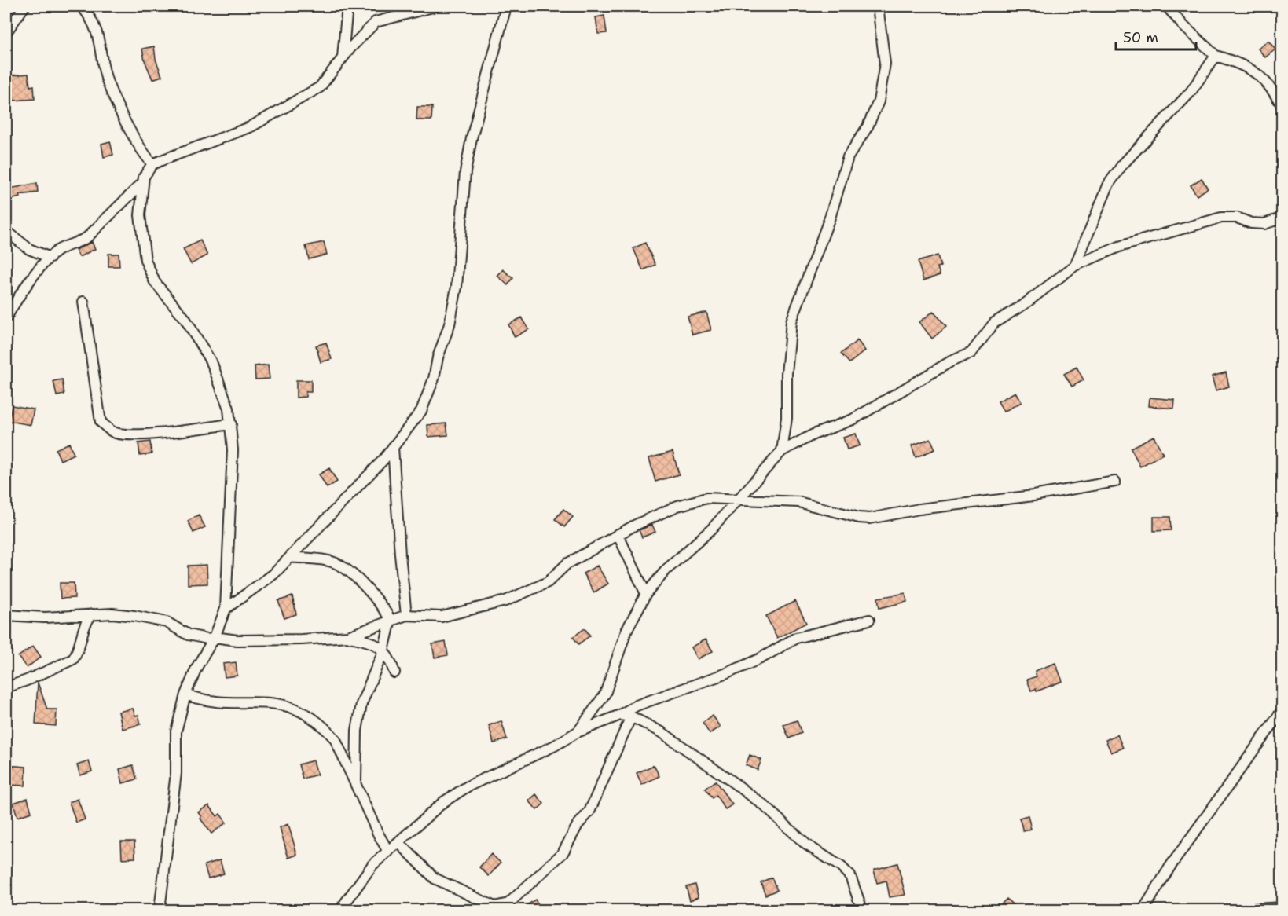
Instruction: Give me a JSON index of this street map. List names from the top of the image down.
{
  "scale_bar": "50 m"
}
